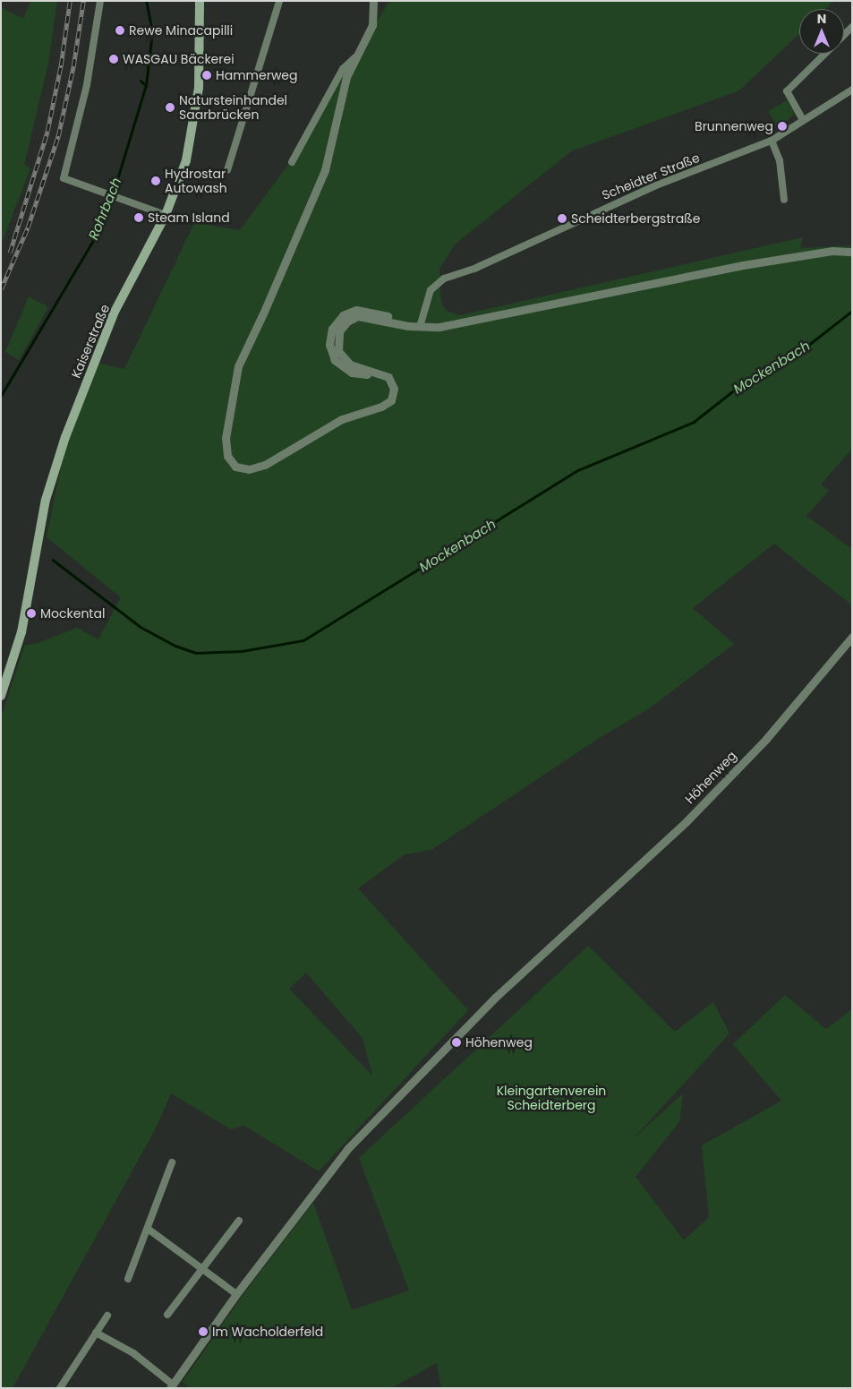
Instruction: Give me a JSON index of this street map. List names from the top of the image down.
{
  "streets": {
    "main road": ["Kaiserstraße"],
    "street": ["Scheidter Straße", "Höhenweg"]
  },
  "water": ["Rohrbach", "Mockenbach"],
  "parks": ["Kleingartenverein Scheidterberg"],
  "places": [
    "Rewe Minacapilli",
    "WASGAU Bäckerei",
    "Hammerweg",
    "Natursteinhandel Saarbrücken",
    "Brunnenweg",
    "Hydrostar Autowash",
    "Steam Island",
    "Scheidterbergstraße",
    "Mockental",
    "Höhenweg",
    "Im Wacholderfeld"
  ],
  "north": "top"
}
